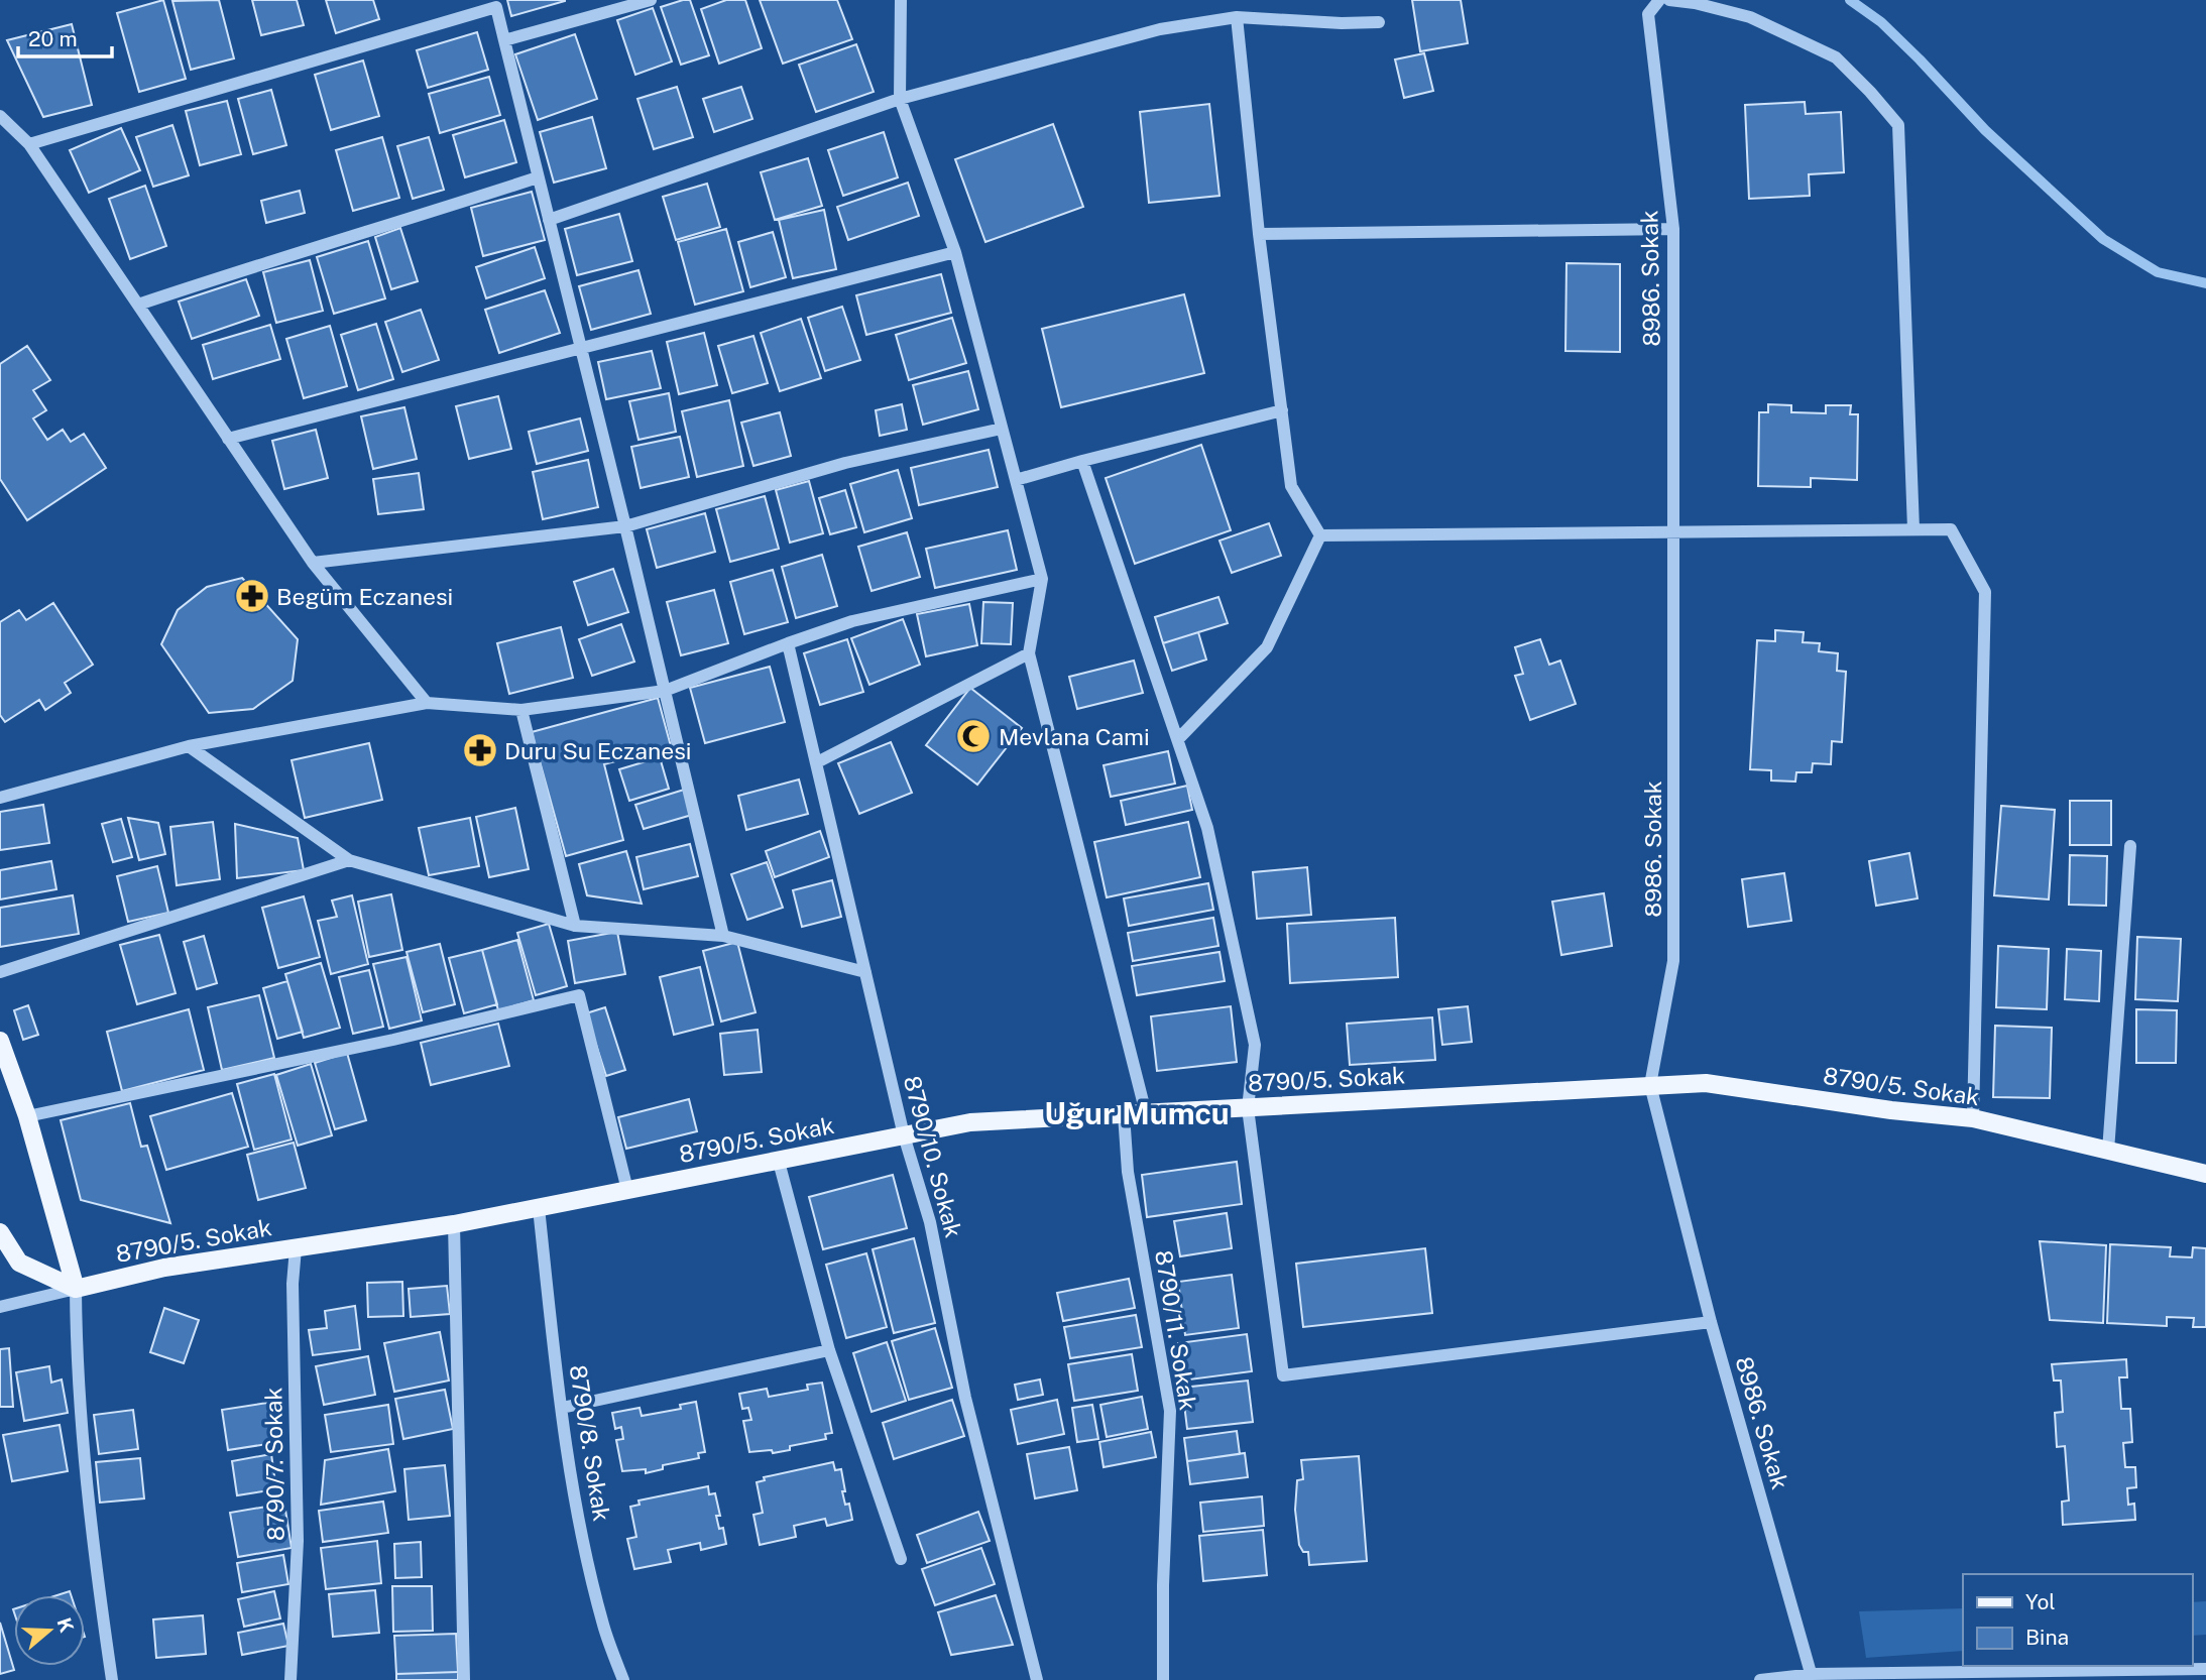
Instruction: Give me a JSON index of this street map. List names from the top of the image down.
{
  "streets": {
    "main road": ["8790/5. Sokak"],
    "street": [
      "8986. Sokak",
      "8790/10. Sokak",
      "8790/11. Sokak",
      "8790/8. Sokak",
      "8790/7. Sokak"
    ]
  },
  "crossings": [
    ["8986. Sokak", "8790/5. Sokak"],
    ["8790/5. Sokak", "8790/10. Sokak"],
    ["8790/5. Sokak", "8790/11. Sokak"],
    ["8790/5. Sokak", "8790/8. Sokak"],
    ["8790/5. Sokak", "8790/7. Sokak"]
  ],
  "districts": ["Uğur Mumcu"],
  "places": {
    "pharmacy": ["Begüm Eczanesi", "Duru Su Eczanesi"],
    "mosque": ["Mevlana Cami"]
  },
  "legend": ["Yol", "Bina"],
  "scale_bar": "20 m",
  "north": "right"
}
